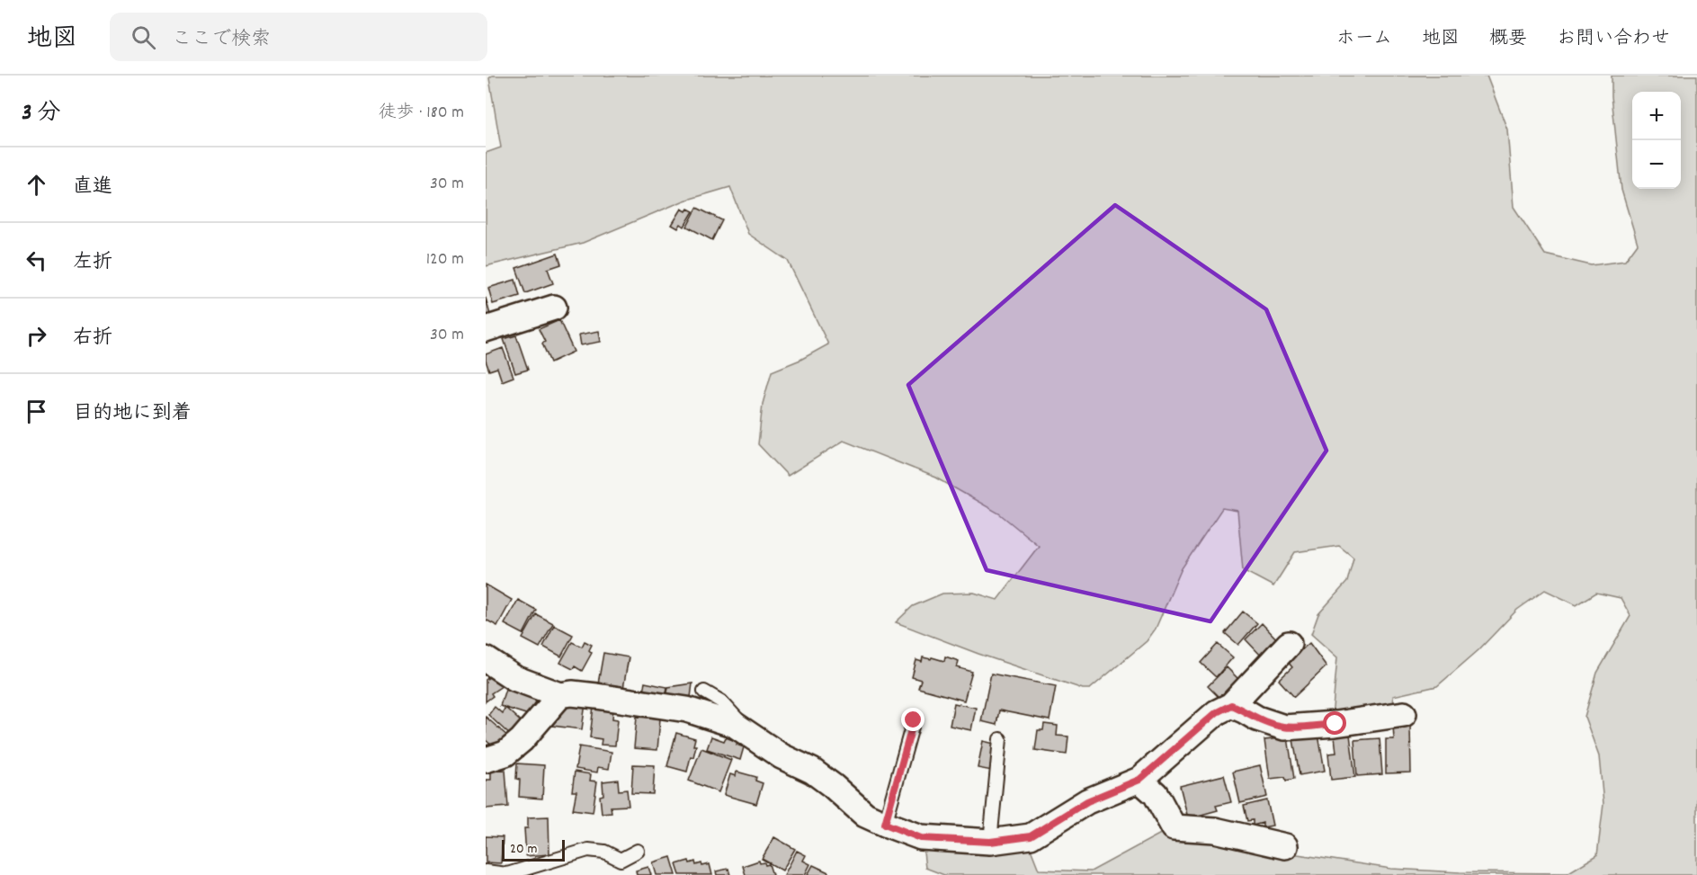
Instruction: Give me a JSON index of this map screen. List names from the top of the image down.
{
  "scale_bar": "20 m",
  "page": {
    "header": "地図",
    "search": "ここで検索",
    "nav": [
      "ホーム",
      "地図",
      "概要",
      "お問い合わせ"
    ],
    "heading": ["3 分", "徒歩 · 180 m"],
    "map_buttons": ["+", "−"],
    "list": [
      ["直進", "30 m"],
      ["左折", "120 m"],
      ["右折", "30 m"],
      "目的地に到着"
    ],
    "scale": "20 m"
  }
}
